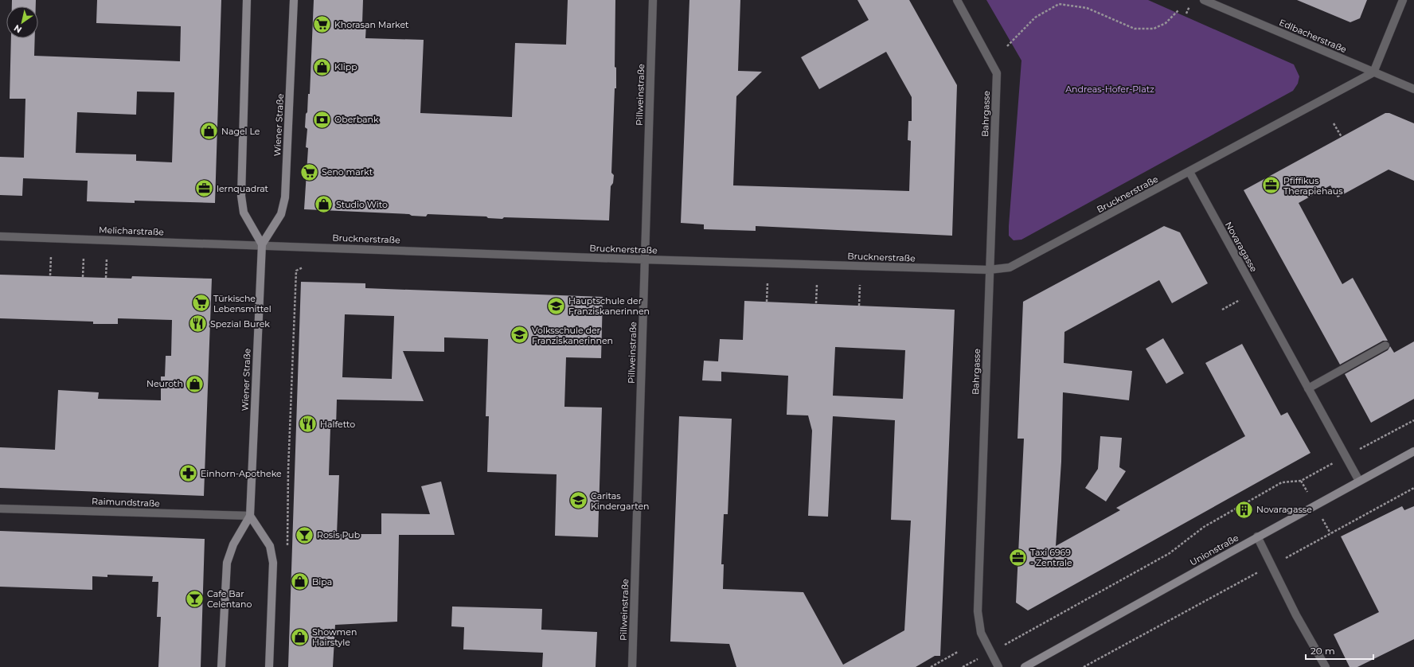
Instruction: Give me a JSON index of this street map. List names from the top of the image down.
{
  "streets": {
    "main road": ["Wiener Straße", "Unionstraße"],
    "street": [
      "Edlbacherstraße",
      "Pillweinstraße",
      "Bahrgasse",
      "Brucknerstraße",
      "Melicharstraße",
      "Novaragasse",
      "Raimundstraße"
    ]
  },
  "crossings": [
    ["Edlbacherstraße", "Brucknerstraße"],
    ["Pillweinstraße", "Brucknerstraße"],
    ["Bahrgasse", "Brucknerstraße"],
    ["Wiener Straße", "Brucknerstraße"],
    ["Wiener Straße", "Melicharstraße"],
    ["Wiener Straße", "Raimundstraße"],
    ["Brucknerstraße", "Melicharstraße"],
    ["Brucknerstraße", "Novaragasse"],
    ["Novaragasse", "Unionstraße"]
  ],
  "parks": ["Andreas-Hofer-Platz"],
  "places": {
    "supermarket": ["Khorasan Market", "Seno markt", "Türkische Lebensmittel"],
    "shop": [
      "Klipp",
      "Nagel Le",
      "Studio Wito",
      "Neuroth",
      "Bipa",
      "Showmen Hairstyle"
    ],
    "bank": ["Oberbank"],
    "office": ["Pfiffikus Therapiehaus", "lernquadrat", "Taxi 6969 - Zentrale"],
    "school or university": ["Hauptschule der Franziskanerinnen", "Volksschule der Franziskanerinnen", "Caritas Kindergarten"],
    "restaurant": ["Spezial Burek", "Halfetto"],
    "pharmacy": ["Einhorn-Apotheke"],
    "building": ["Novaragasse"],
    "bar": ["Rosis Pub", "Cafe Bar Celentano"]
  },
  "scale_bar": "20 m",
  "north": "bottom left"
}
